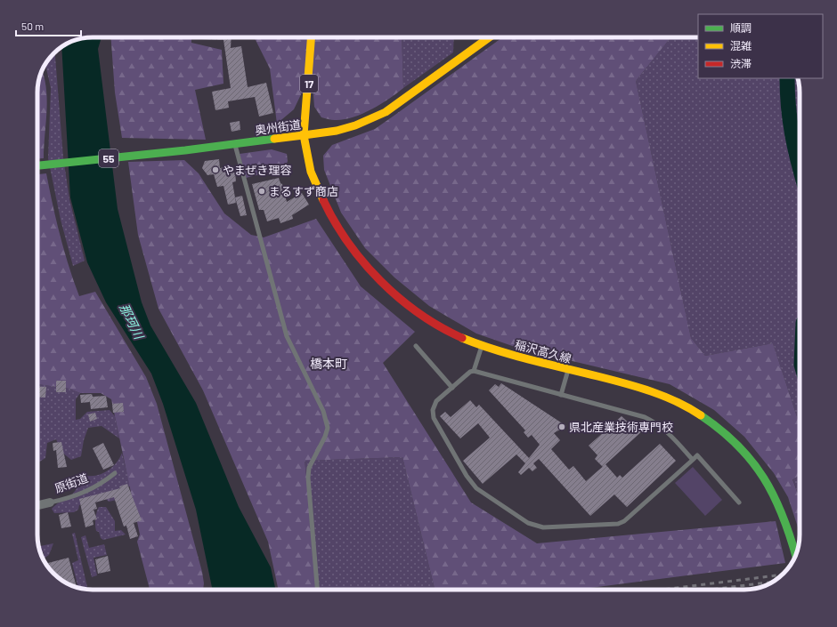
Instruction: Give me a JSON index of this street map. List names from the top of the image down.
{
  "streets": {
    "main road": [
      "17",
      "奥州街道",
      "55",
      "稲沢高久線"
    ],
    "street": ["原街道"]
  },
  "crossings": [
    ["17", "奥州街道"],
    ["17", "稲沢高久線"],
    ["奥州街道", "稲沢高久線"]
  ],
  "districts": ["橋本町"],
  "water": ["那珂川"],
  "places": ["やまぜき理容", "まるすず商店", "県北産業技術専門校"],
  "legend": ["順調", "混雑", "渋滞"],
  "scale_bar": "50 m"
}
